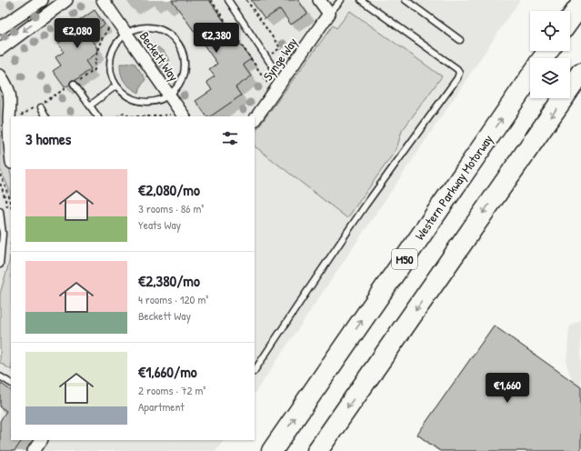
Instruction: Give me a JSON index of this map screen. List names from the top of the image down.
{
  "streets": {
    "highway": ["Western Parkway Motorway", "M50"],
    "street": ["Beckett Way", "Synge Way"]
  },
  "page": {
    "price": ["€2,080", "€2,380", "€1,660"],
    "heading": "3 homes",
    "list": [
      {
        "name": "€2,080/mo",
        "note": "3 rooms · 86 m² · Yeats Way"
      },
      {
        "name": "€2,380/mo",
        "note": "4 rooms · 120 m² · Beckett Way"
      },
      {
        "name": "€1,660/mo",
        "note": "2 rooms · 72 m² · Apartment"
      }
    ]
  }
}
